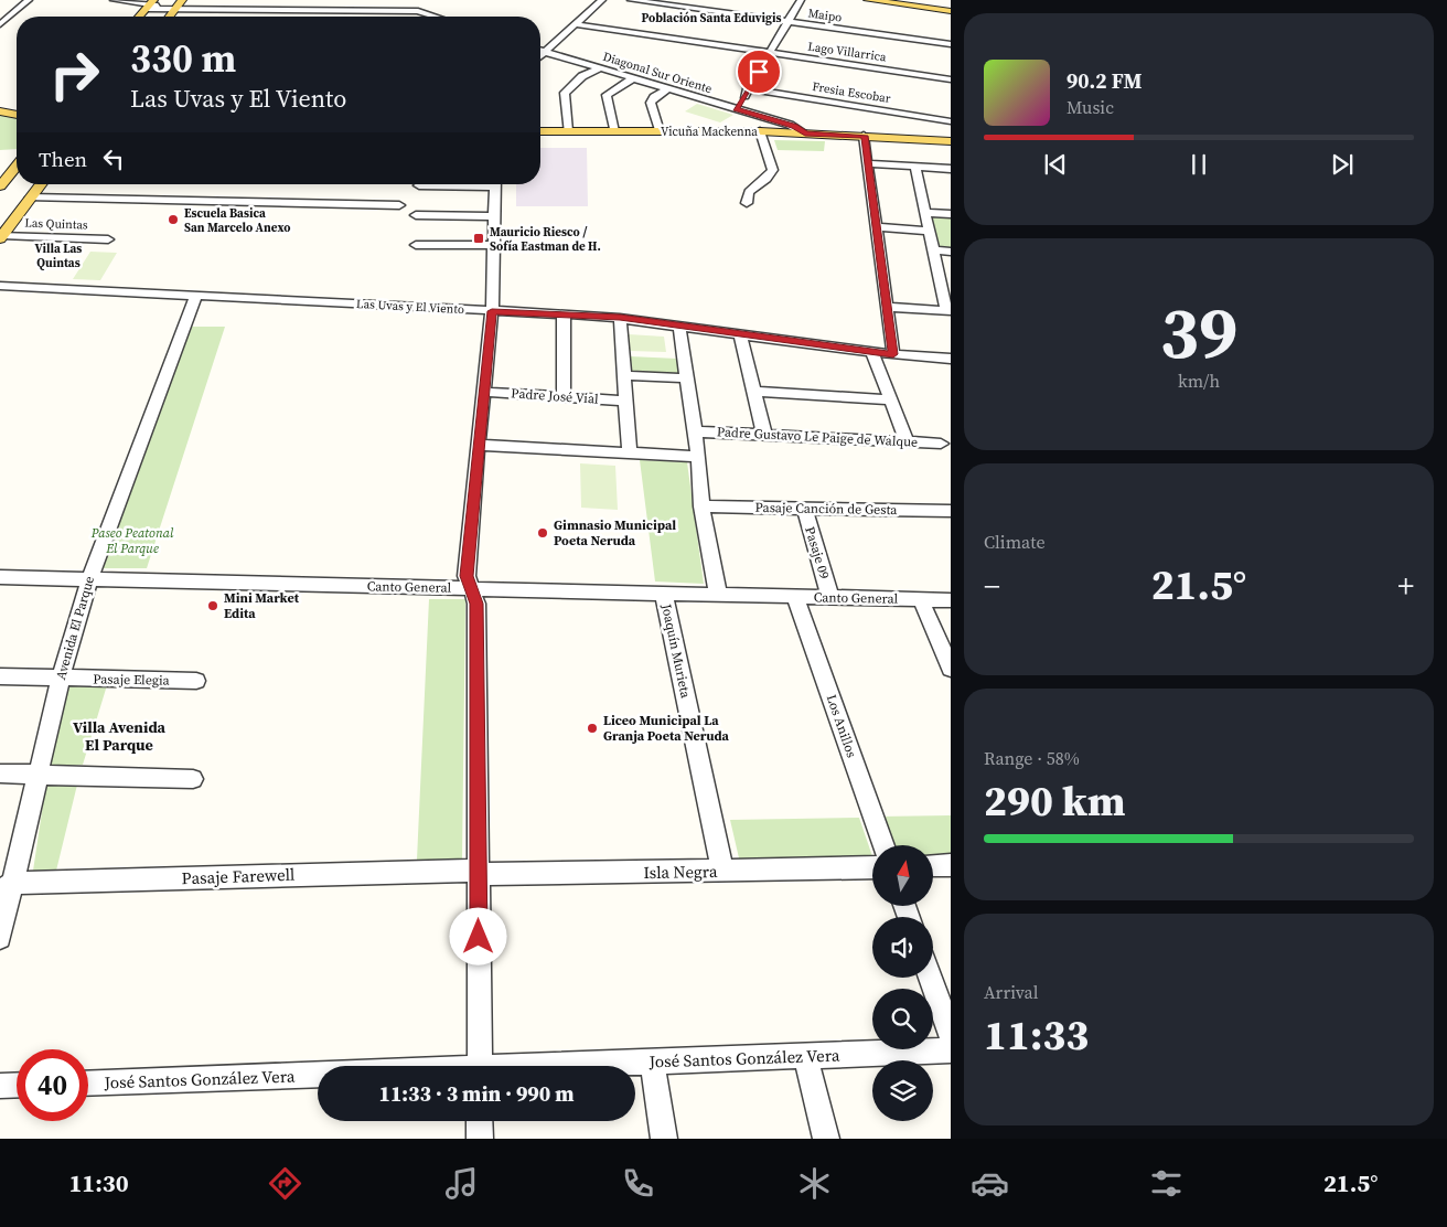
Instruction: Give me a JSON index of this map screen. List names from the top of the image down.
{
  "streets": {
    "main road": ["Vicuña Mackenna"],
    "street": [
      "Maipo",
      "Lago Villarrica",
      "Diagonal Sur Oriente",
      "Fresia Escobar",
      "Las Quintas",
      "Las Uvas y El Viento",
      "Padre José Vial",
      "Padre Gustavo Le Paige de Walque",
      "Pasaje Canción de Gesta",
      "Pasaje 09",
      "Canto General",
      "Avenida El Parque",
      "Joaquín Murieta",
      "Pasaje Elegia",
      "Los Anillos",
      "Isla Negra",
      "Pasaje Farewell",
      "José Santos González Vera"
    ]
  },
  "crossings": [
    ["Diagonal Sur Oriente", "Vicuña Mackenna"],
    ["Las Uvas y El Viento", "Avenida El Parque"],
    ["Pasaje Canción de Gesta", "Pasaje 09"],
    ["Pasaje 09", "Canto General"],
    ["Canto General", "Avenida El Parque"],
    ["Canto General", "Joaquín Murieta"],
    ["Canto General", "Los Anillos"],
    ["Avenida El Parque", "Pasaje Elegia"],
    ["Avenida El Parque", "Pasaje Farewell"],
    ["Joaquín Murieta", "Isla Negra"],
    ["Isla Negra", "Pasaje Farewell"]
  ],
  "districts": ["Población Santa Eduvigis", "Villa Las Quintas", "Villa Avenida El Parque"],
  "parks": ["Paseo Peatonal El Parque"],
  "places": {
    "other": [
      "Escuela Basica San Marcelo Anexo",
      "Gimnasio Municipal Poeta Neruda",
      "Mini Market Edita",
      "Liceo Municipal La Granja Poeta Neruda"
    ],
    "transit": ["Mauricio Riesco / Sofía Eastman de H."]
  },
  "north": "top",
  "page": {
    "turn": ["330 m", "Las Uvas y El Viento"],
    "song": ["90.2 FM", "Music"],
    "then": "Then",
    "tile": [
      ["39", "km/h"],
      "Climate",
      ["Range · 58%", "290 km"],
      ["Arrival", "11:33"]
    ],
    "heat": ["−", "21.5°", "+"],
    "limit": "40",
    "trip": "11:33 · 3 min · 990 m",
    "tabs": ["11:30", "21.5°"]
  }
}
